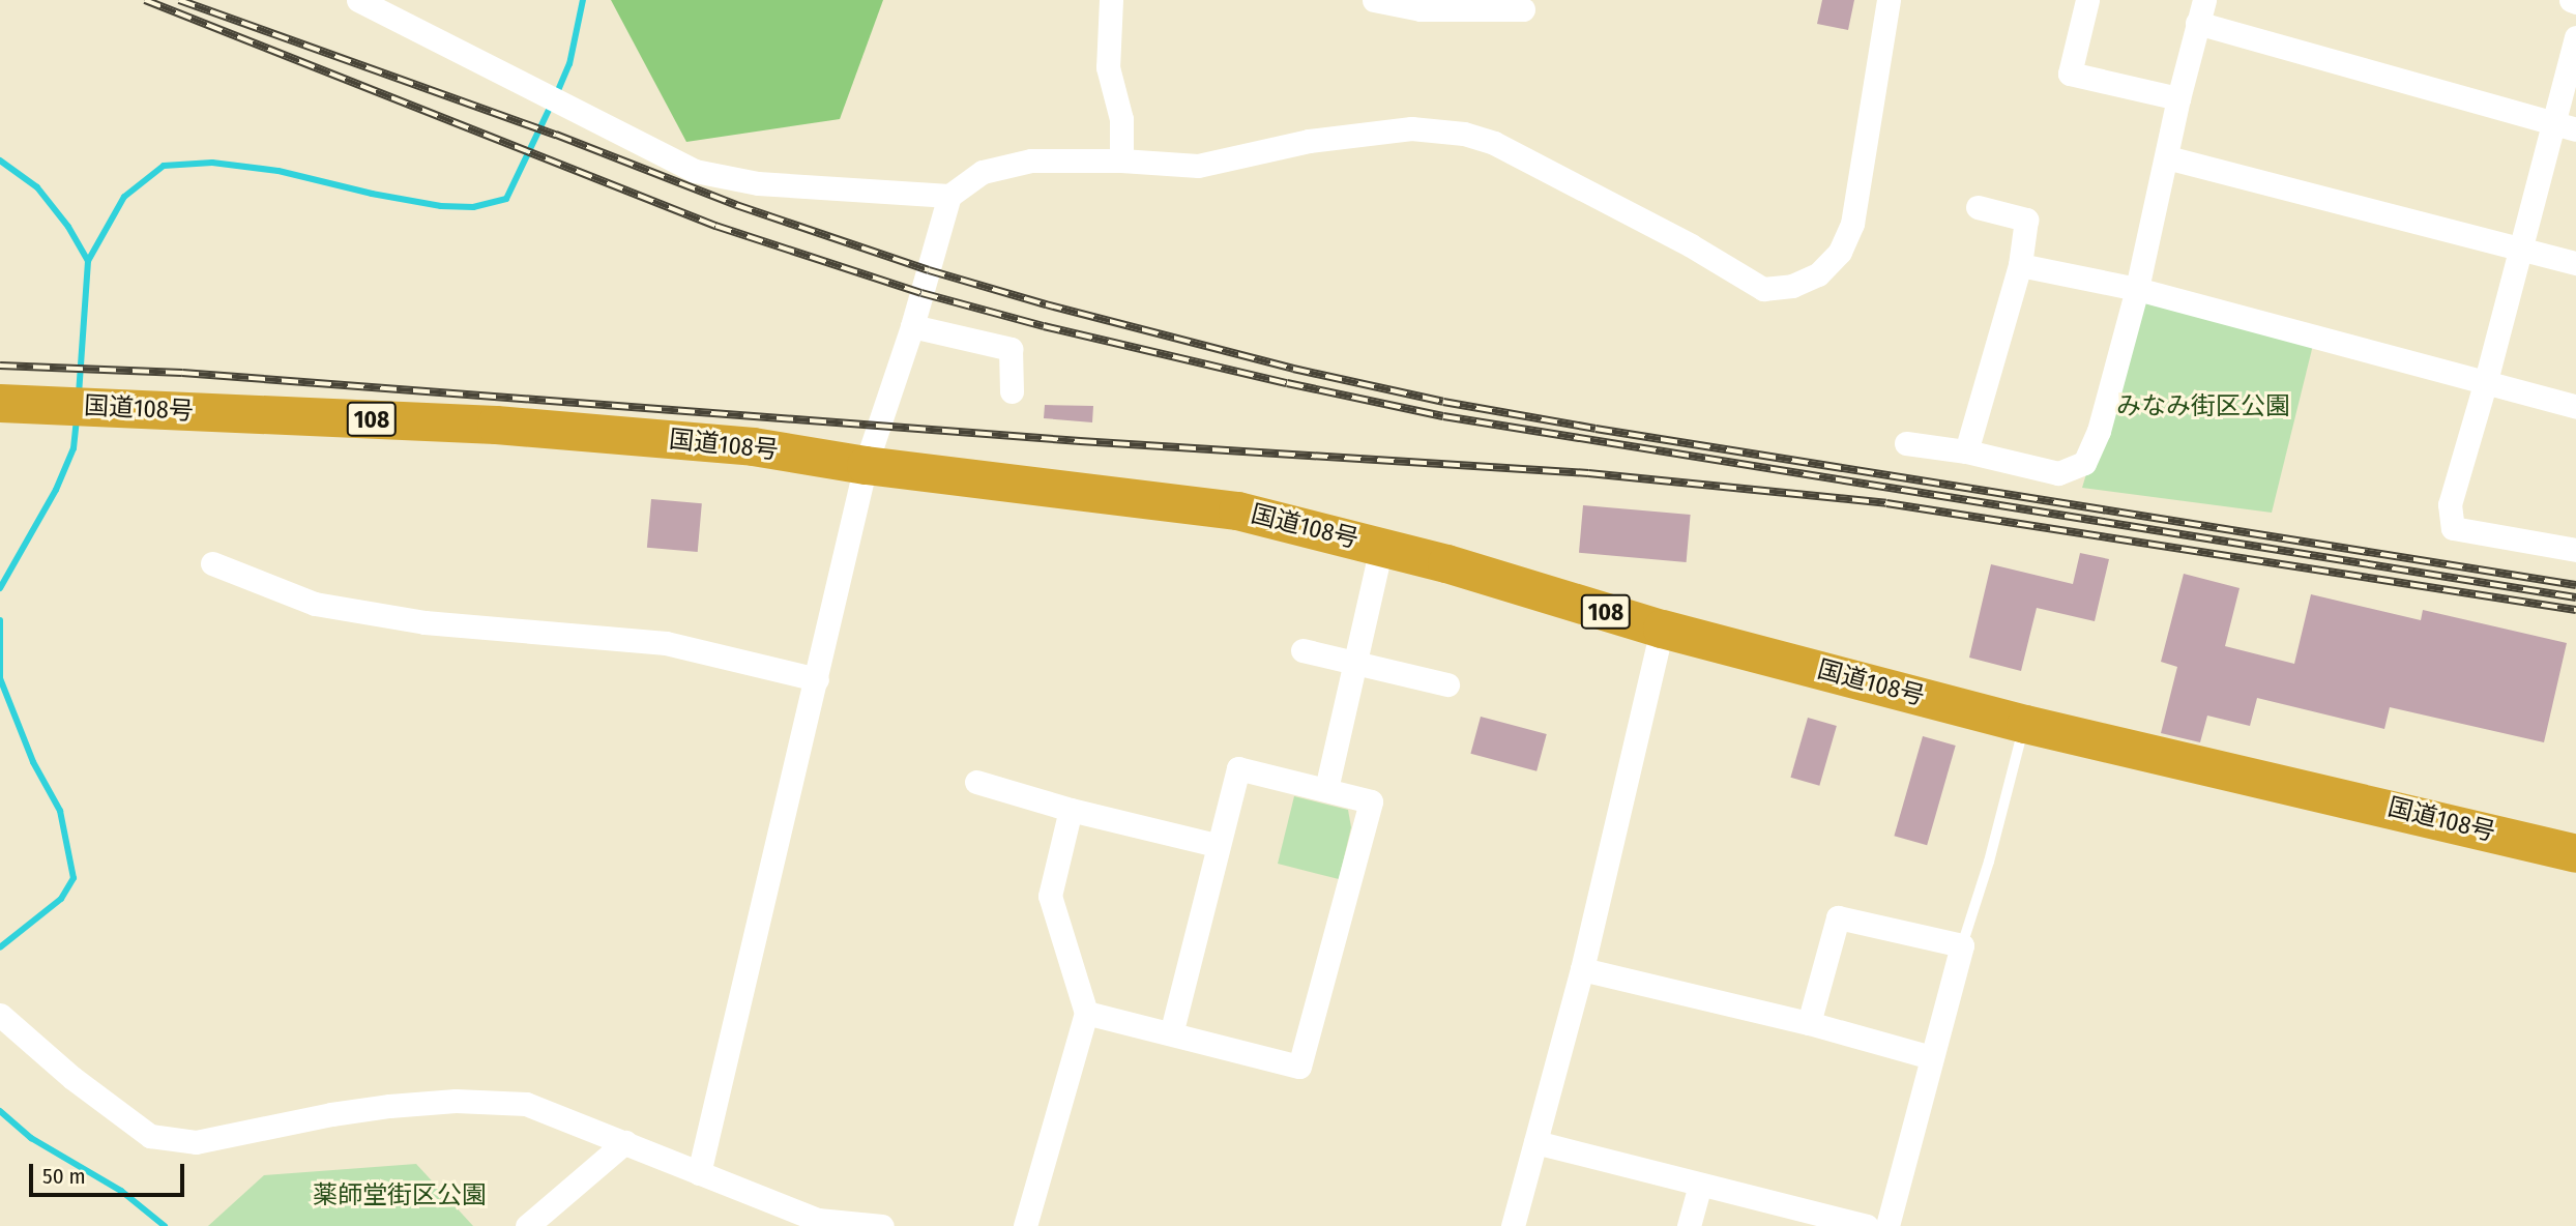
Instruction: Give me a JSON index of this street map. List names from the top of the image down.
{
  "streets": {
    "highway": ["国道108号", "108"]
  },
  "parks": ["みなみ街区公園", "薬師堂街区公園"],
  "scale_bar": "50 m"
}
